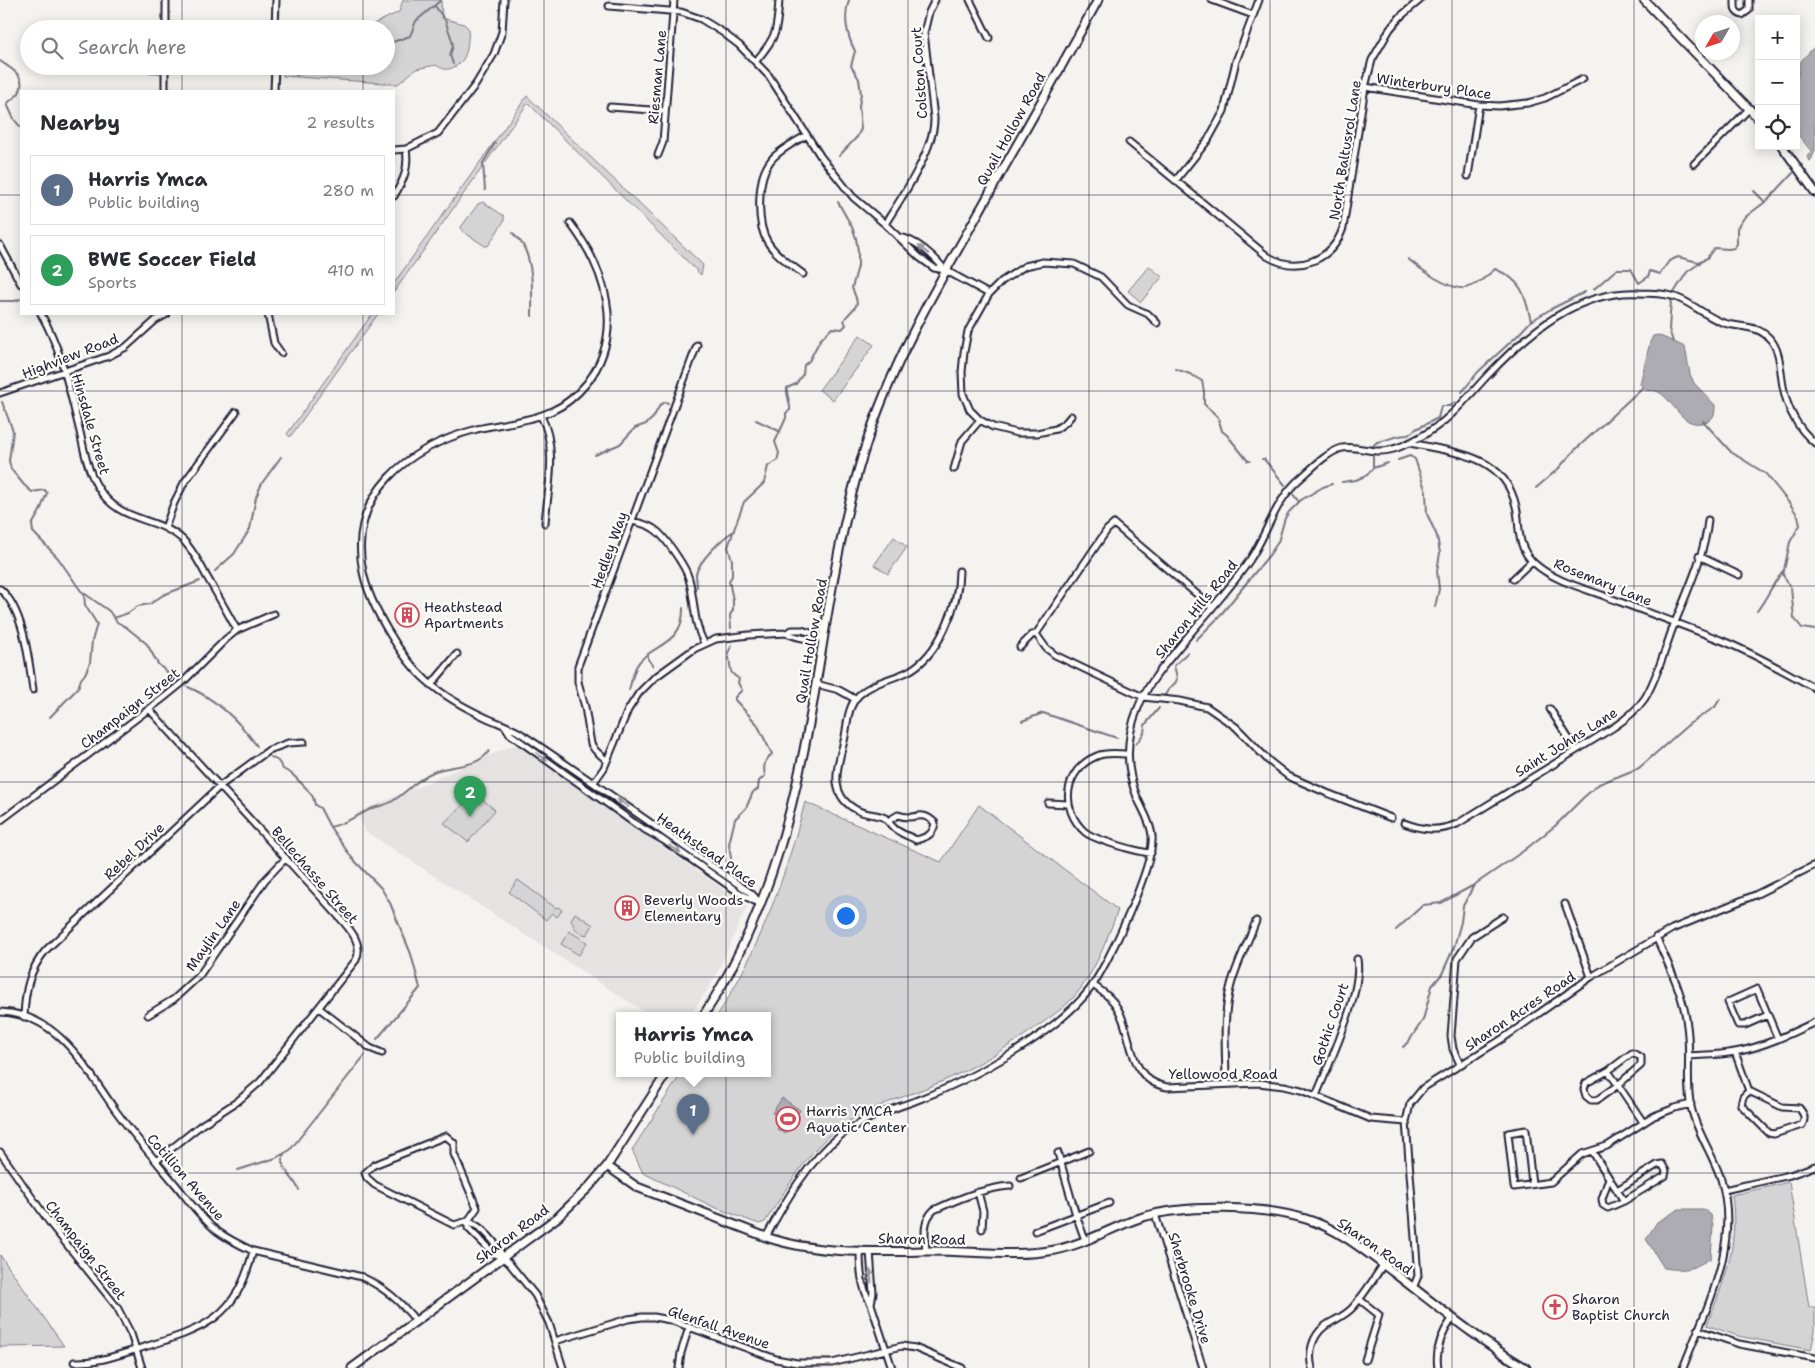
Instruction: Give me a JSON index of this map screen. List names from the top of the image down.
{
  "streets": {
    "main road": ["Quail Hollow Road", "Sharon Road"],
    "street": [
      "Colston Court",
      "Riesman Lane",
      "Winterbury Place",
      "North Baltusrol Lane",
      "Highview Road",
      "Hinsdale Street",
      "Hedley Way",
      "Rosemary Lane",
      "Sharon Hills Road",
      "Champaign Street",
      "Saint Johns Lane",
      "Heathstead Place",
      "Rebel Drive",
      "Bellechasse Street",
      "Maylin Lane",
      "Sharon Acres Road",
      "Gothic Court",
      "Yellowood Road",
      "Cotillion Avenue",
      "Sherbrooke Drive",
      "Glenfall Avenue"
    ]
  },
  "crossings": [
    ["Winterbury Place", "North Baltusrol Lane"],
    ["Quail Hollow Road", "Heathstead Place"],
    ["Highview Road", "Hinsdale Street"],
    ["Hinsdale Street", "Champaign Street"],
    ["Rosemary Lane", "Sharon Hills Road"],
    ["Rosemary Lane", "Saint Johns Lane"],
    ["Sharon Hills Road", "Yellowood Road"],
    ["Sharon Hills Road", "Sharon Road"],
    ["Champaign Street", "Bellechasse Street"],
    ["Rebel Drive", "Bellechasse Street"],
    ["Rebel Drive", "Cotillion Avenue"],
    ["Bellechasse Street", "Maylin Lane"],
    ["Bellechasse Street", "Cotillion Avenue"],
    ["Sharon Acres Road", "Yellowood Road"],
    ["Sharon Acres Road", "Sharon Road"],
    ["Gothic Court", "Yellowood Road"],
    ["Cotillion Avenue", "Sharon Road"],
    ["Sharon Road", "Sherbrooke Drive"]
  ],
  "places": {
    "building": ["Heathstead Apartments", "Beverly Woods Elementary"],
    "sports": ["Harris YMCA Aquatic Center"],
    "church": ["Sharon Baptist Church"]
  },
  "north": "bottom left",
  "page": {
    "map_buttons": ["+", "−"],
    "search": "Search here",
    "heading": ["Nearby", "2 results"],
    "list": [
      {
        "mark": "1",
        "name": "Harris Ymca",
        "note": "Public building",
        "value": "280 m"
      },
      {
        "mark": "2",
        "name": "BWE Soccer Field",
        "note": "Sports",
        "value": "410 m"
      }
    ],
    "pins": ["2", "1"],
    "popup": ["Harris Ymca", "Public building"]
  }
}
